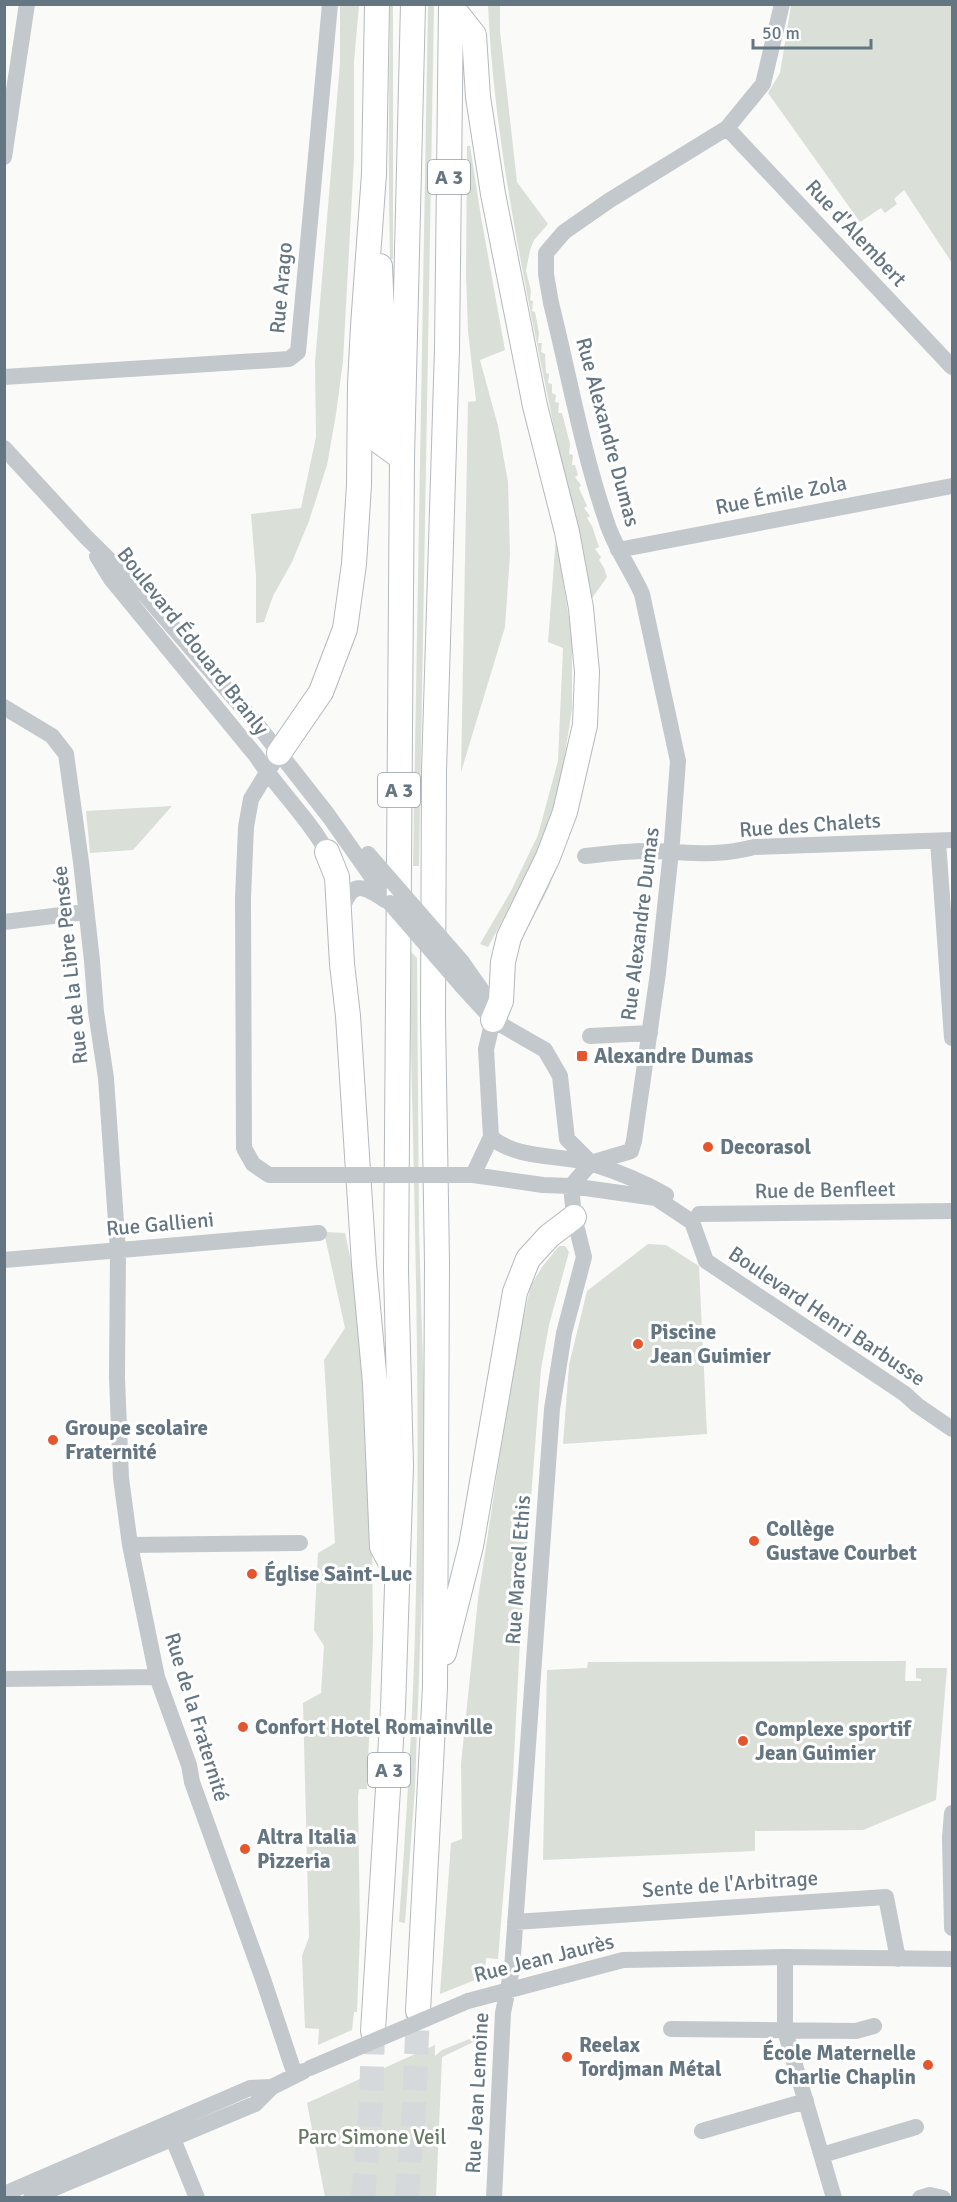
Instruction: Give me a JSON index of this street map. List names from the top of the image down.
{
  "streets": {
    "highway": ["A 3"],
    "street": [
      "Rue d'Alembert",
      "Rue Arago",
      "Rue Alexandre Dumas",
      "Rue Émile Zola",
      "Boulevard Édouard Branly",
      "Rue des Chalets",
      "Rue de la Libre Pensée",
      "Rue de Benfleet",
      "Rue Gallieni",
      "Boulevard Henri Barbusse",
      "Rue Marcel Ethis",
      "Rue de la Fraternité",
      "Sente de l'Arbitrage",
      "Rue Jean Jaurès",
      "Rue Jean Lemoine"
    ]
  },
  "crossings": [
    ["Rue d'Alembert", "Rue Alexandre Dumas"],
    ["Rue Alexandre Dumas", "Rue Émile Zola"],
    ["Rue Alexandre Dumas", "Rue des Chalets"],
    ["Boulevard Édouard Branly", "Boulevard Henri Barbusse"],
    ["Rue de la Libre Pensée", "Rue Gallieni"],
    ["Rue de la Libre Pensée", "Rue de la Fraternité"],
    ["Rue de Benfleet", "Boulevard Henri Barbusse"],
    ["Rue Gallieni", "Rue de la Fraternité"],
    ["Boulevard Henri Barbusse", "Rue Marcel Ethis"],
    ["Rue Marcel Ethis", "Sente de l'Arbitrage"],
    ["Rue Marcel Ethis", "Rue Jean Jaurès"],
    ["Rue Marcel Ethis", "Rue Jean Lemoine"],
    ["Rue de la Fraternité", "Rue Jean Jaurès"],
    ["Sente de l'Arbitrage", "Rue Jean Jaurès"],
    ["Rue Jean Jaurès", "Rue Jean Lemoine"]
  ],
  "parks": ["Parc Simone Veil"],
  "places": {
    "transit": ["Alexandre Dumas"],
    "other": [
      "Decorasol",
      "Piscine Jean Guimier",
      "Groupe scolaire Fraternité",
      "Collège Gustave Courbet",
      "Église Saint-Luc",
      "Confort Hotel Romainville",
      "Complexe sportif Jean Guimier",
      "Altra Italia Pizzeria",
      "Reelax Tordjman Métal",
      "École Maternelle Charlie Chaplin"
    ]
  },
  "scale_bar": "50 m"
}
